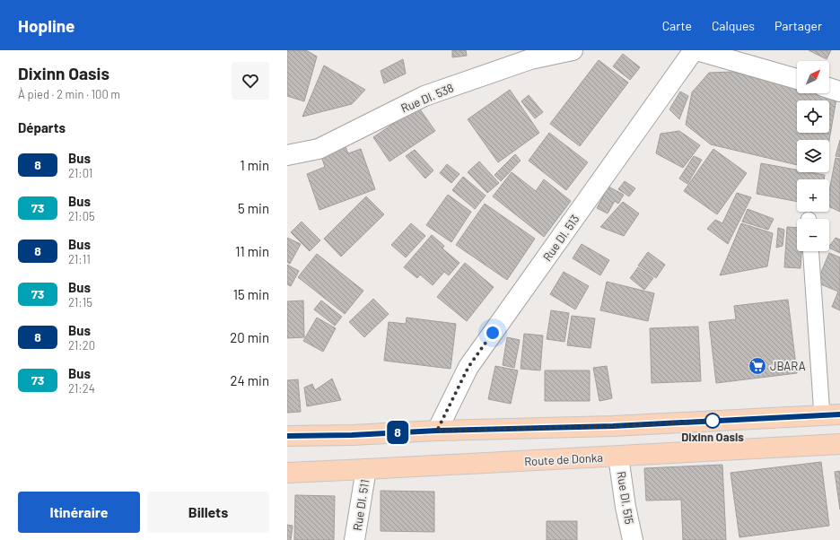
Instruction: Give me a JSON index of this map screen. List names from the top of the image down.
{
  "streets": {
    "main road": ["Route de Donka"],
    "street": [
      "Rue DI. 538",
      "Rue DI. 513",
      "Rue DI. 515",
      "Rue DI. 511"
    ]
  },
  "crossings": [
    ["Route de Donka", "Rue DI. 515"],
    ["Route de Donka", "Rue DI. 511"]
  ],
  "places": {
    "supermarket": ["JBARA"],
    "other": ["Dixinn Oasis"]
  },
  "lines": ["bus line 8"],
  "north": "top right",
  "page": {
    "header": "Hopline",
    "nav": ["Carte", "Calques", "Partager"],
    "heading": [
      ["Dixinn Oasis", "À pied · 2 min · 100 m"],
      "Départs"
    ],
    "on_map": "8",
    "map_buttons": ["+", "−"],
    "list": [
      {
        "mark": "8",
        "name": "Bus",
        "note": "21:01",
        "value": "1 min"
      },
      {
        "mark": "73",
        "name": "Bus",
        "note": "21:05",
        "value": "5 min"
      },
      {
        "mark": "8",
        "name": "Bus",
        "note": "21:11",
        "value": "11 min"
      },
      {
        "mark": "73",
        "name": "Bus",
        "note": "21:15",
        "value": "15 min"
      },
      {
        "mark": "8",
        "name": "Bus",
        "note": "21:20",
        "value": "20 min"
      },
      {
        "mark": "73",
        "name": "Bus",
        "note": "21:24",
        "value": "24 min"
      }
    ],
    "buttons": ["Itinéraire", "Billets"]
  }
}
